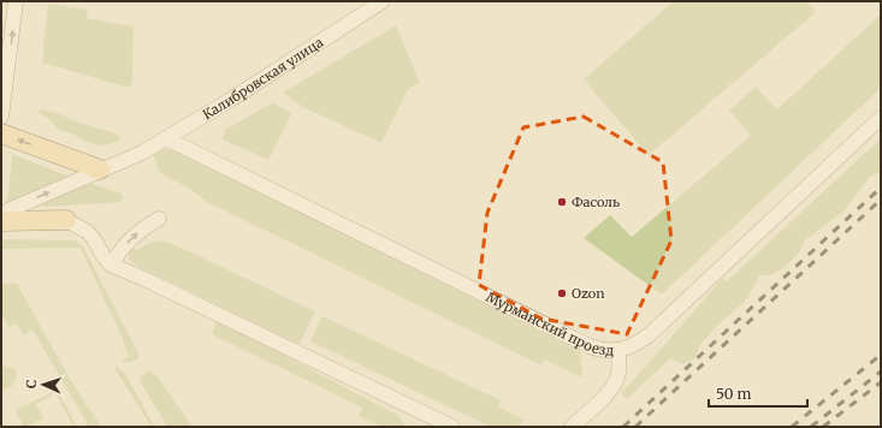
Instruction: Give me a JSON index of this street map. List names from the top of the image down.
{
  "streets": {
    "street": ["Калибровская улица", "Мурманский проезд"]
  },
  "crossings": [
    ["Калибровская улица", "Мурманский проезд"]
  ],
  "places": ["Фасоль", "Ozon"],
  "scale_bar": "50 m",
  "north": "left"
}
